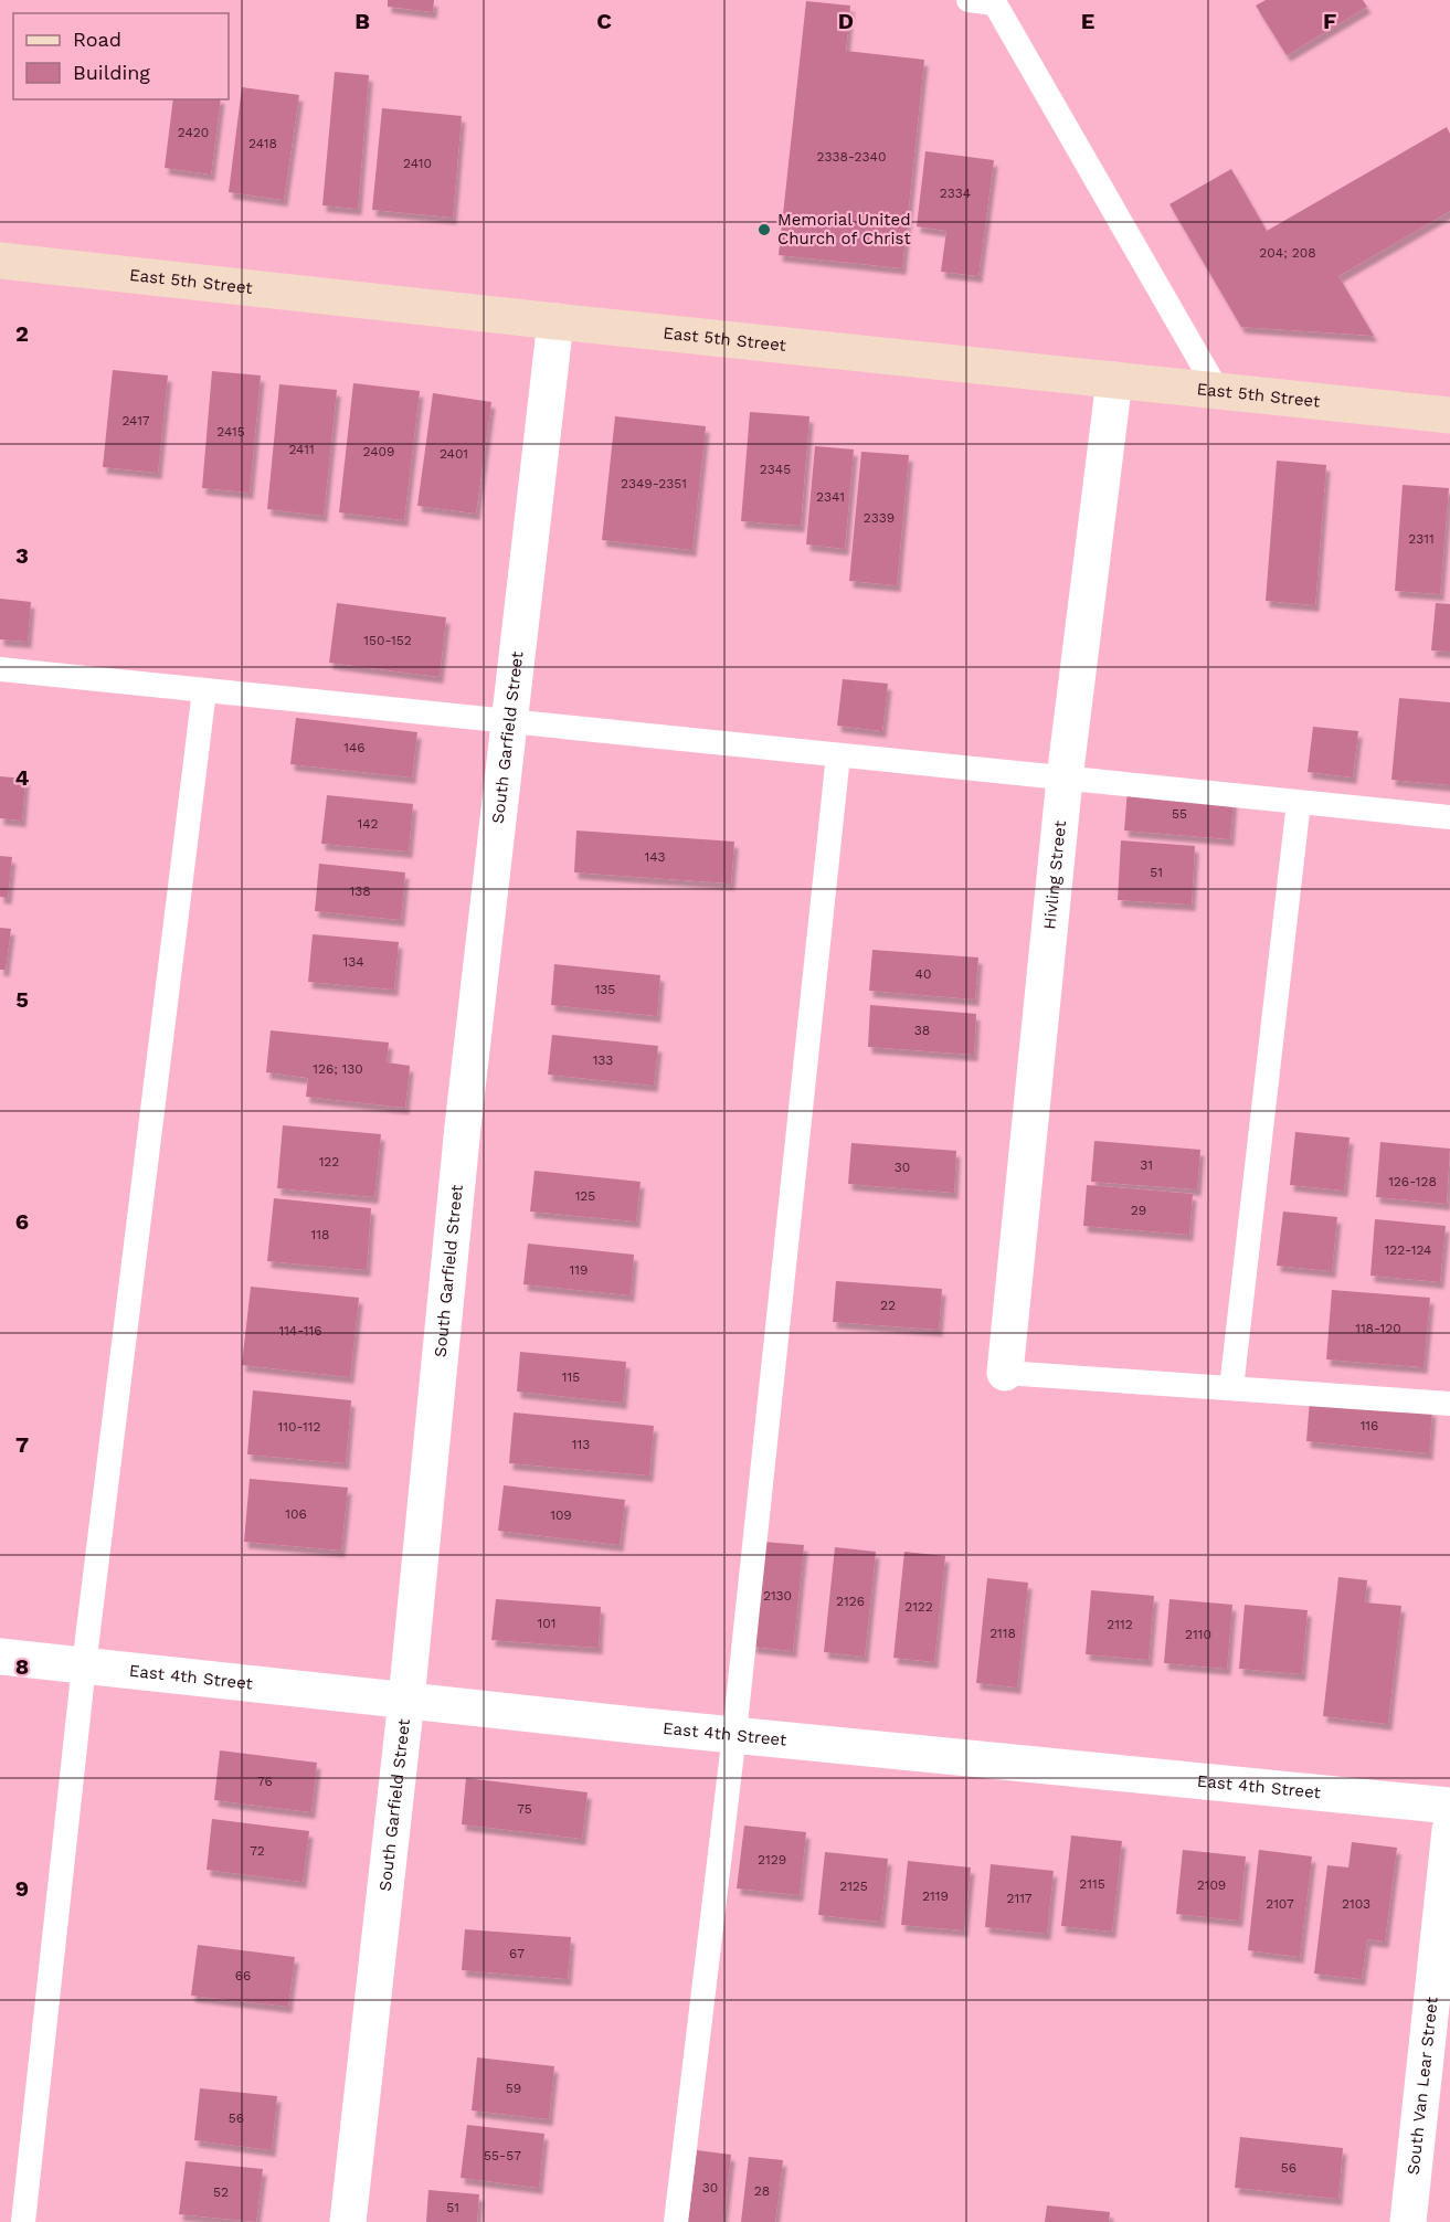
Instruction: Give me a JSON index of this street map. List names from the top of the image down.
{
  "streets": {
    "street": [
      "East 5th Street",
      "South Garfield Street",
      "Hivling Street",
      "East 4th Street",
      "South Van Lear Street"
    ]
  },
  "crossings": [
    ["East 5th Street", "South Garfield Street"],
    ["East 5th Street", "Hivling Street"],
    ["South Garfield Street", "East 4th Street"]
  ],
  "places": ["Memorial United Church of Christ"],
  "house_numbers": [
    "2420",
    "2418",
    "2338-2340",
    "2410",
    "2334",
    "204; 208",
    "2417",
    "2415",
    "2411",
    "2409",
    "2401",
    "2345",
    "2349-2351",
    "2341",
    "2339",
    "2311",
    "150-152",
    "146",
    "55",
    "142",
    "143",
    "51",
    "138",
    "134",
    "40",
    "135",
    "38",
    "133",
    "126; 130",
    "122",
    "31",
    "30",
    "126-128",
    "125",
    "29",
    "118",
    "122-124",
    "119",
    "22",
    "118-120",
    "114-116",
    "115",
    "116",
    "110-112",
    "113",
    "106",
    "109",
    "2130",
    "2126",
    "2122",
    "101",
    "2112",
    "2118",
    "2110",
    "76",
    "75",
    "72",
    "2129",
    "2115",
    "2109",
    "2125",
    "2119",
    "2117",
    "2107",
    "2103",
    "67",
    "66",
    "59",
    "56",
    "55-57",
    "56",
    "30",
    "28",
    "52",
    "51"
  ],
  "legend": ["Road", "Building"],
  "grid": {
    "columns": [
      "B",
      "C",
      "D",
      "E",
      "F"
    ],
    "rows": [
      "2",
      "3",
      "4",
      "5",
      "6",
      "7",
      "8",
      "9"
    ]
  }
}
